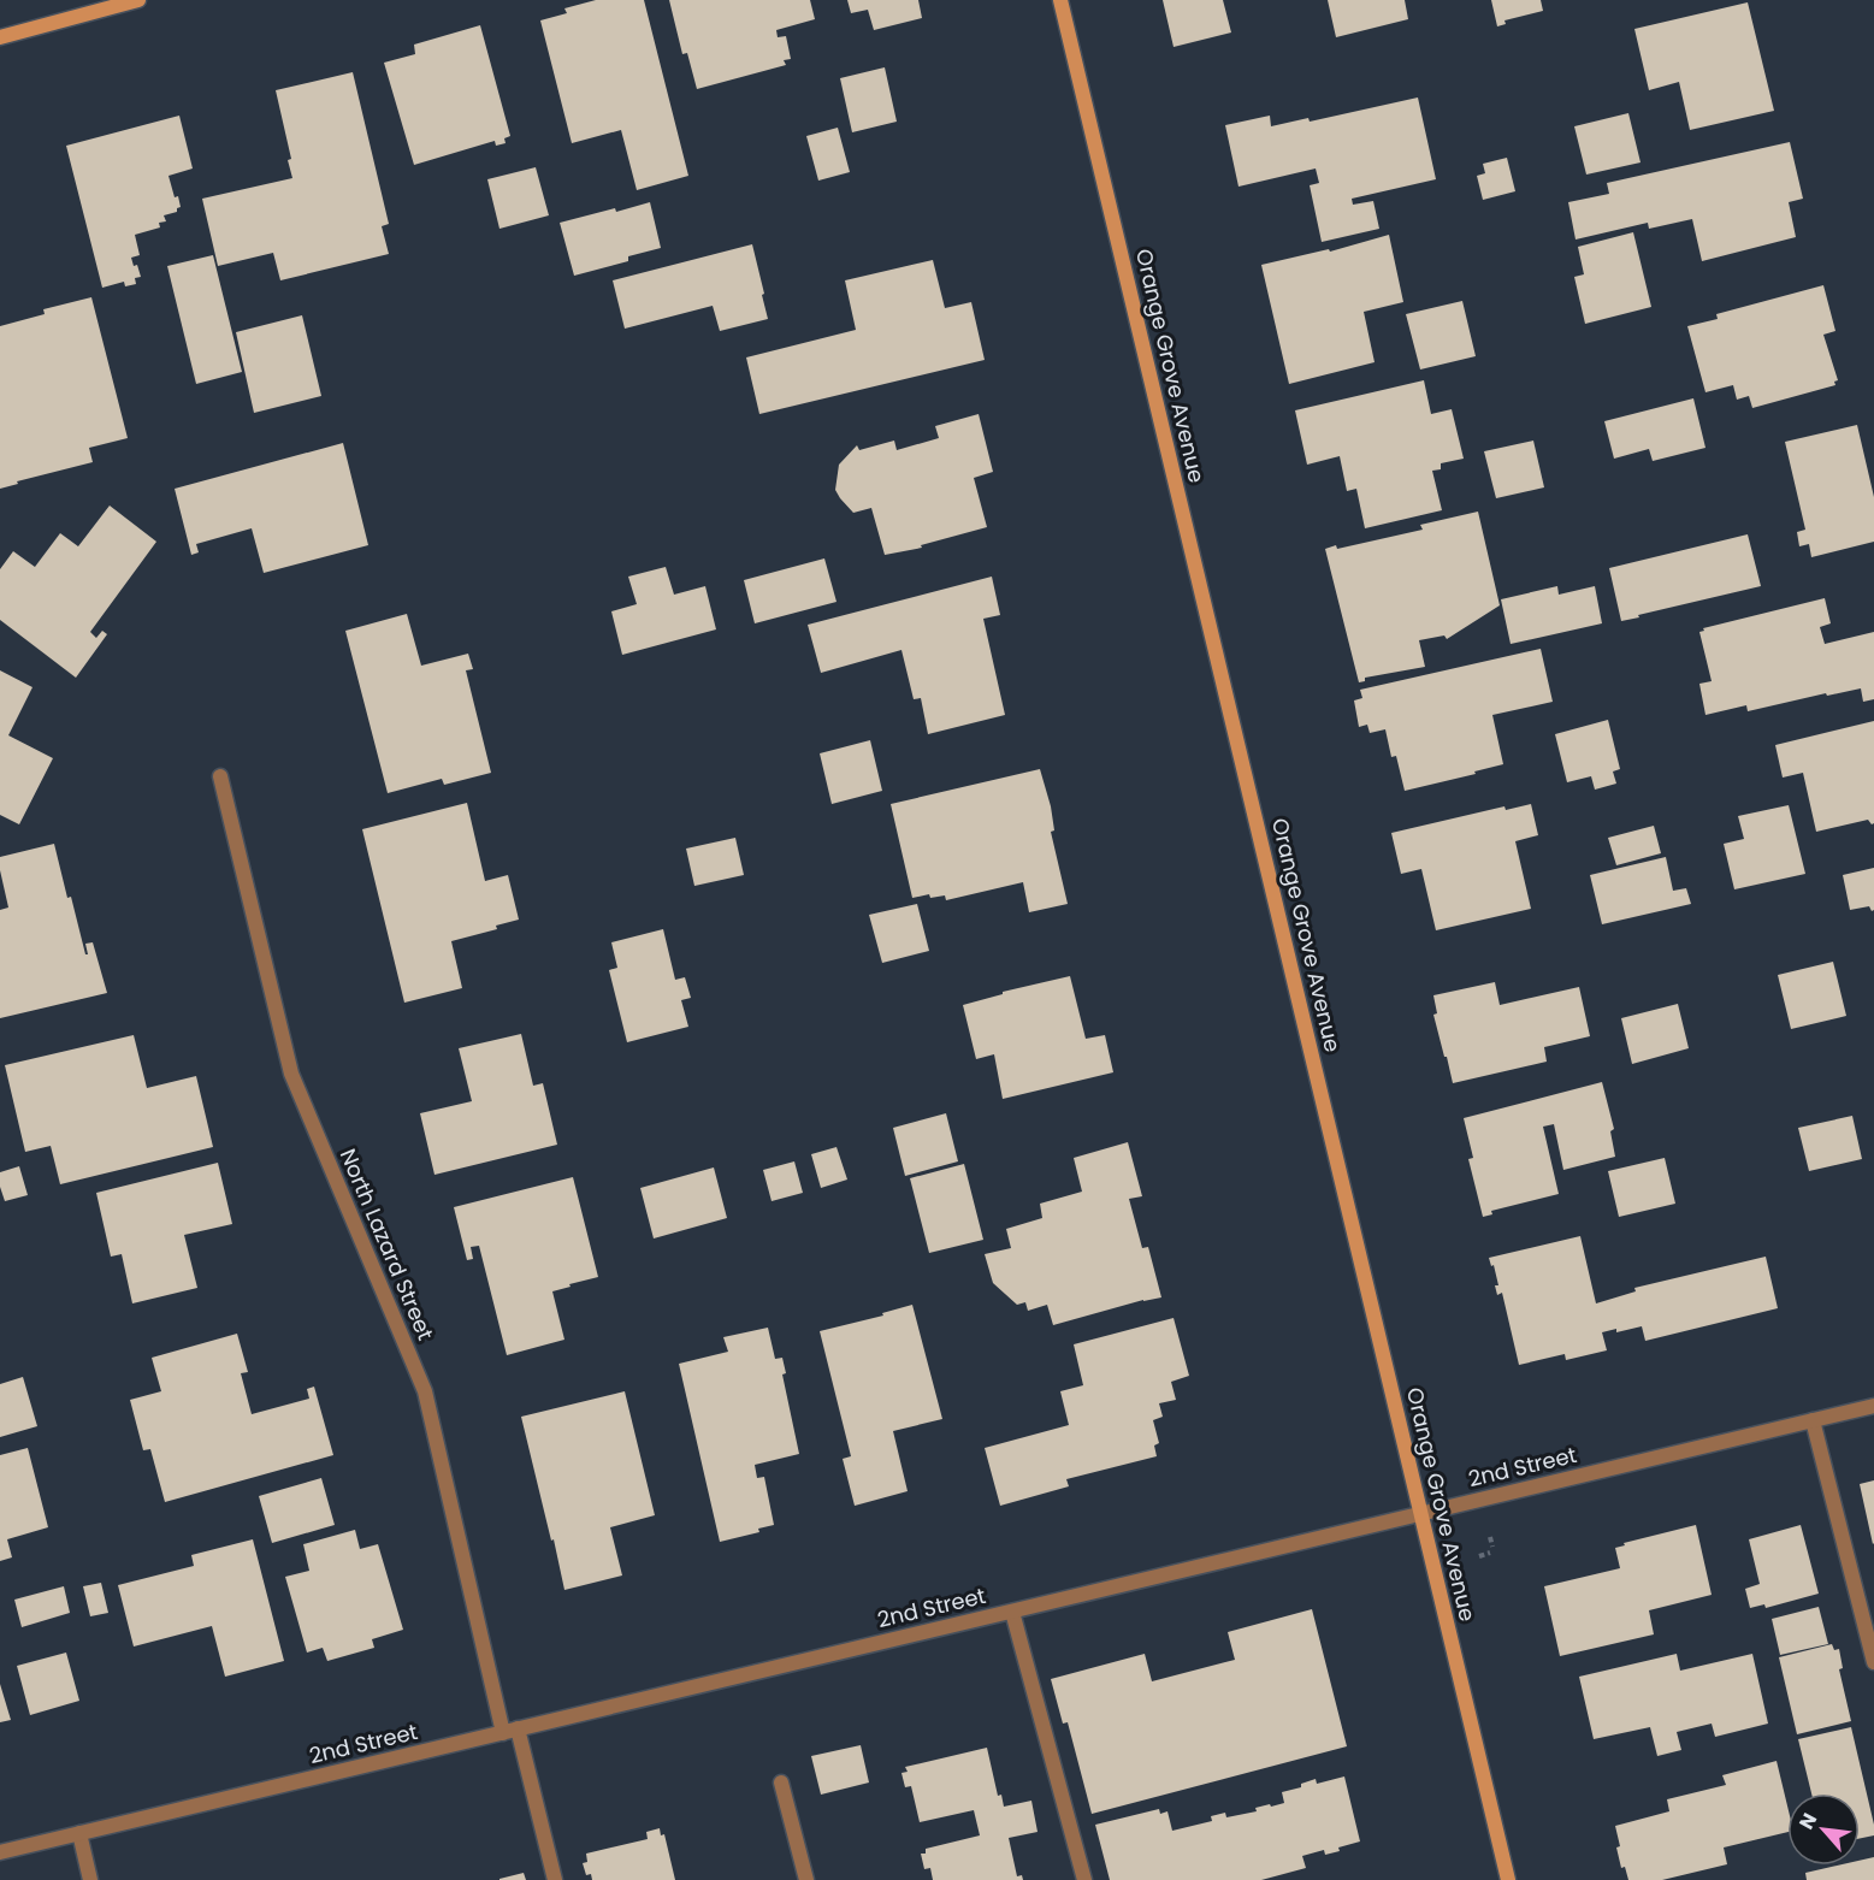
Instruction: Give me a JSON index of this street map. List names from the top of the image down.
{
  "streets": {
    "street": ["Orange Grove Avenue", "North Lazard Street", "2nd Street"]
  },
  "crossings": [
    ["Orange Grove Avenue", "2nd Street"],
    ["North Lazard Street", "2nd Street"]
  ],
  "north": "top left"
}
